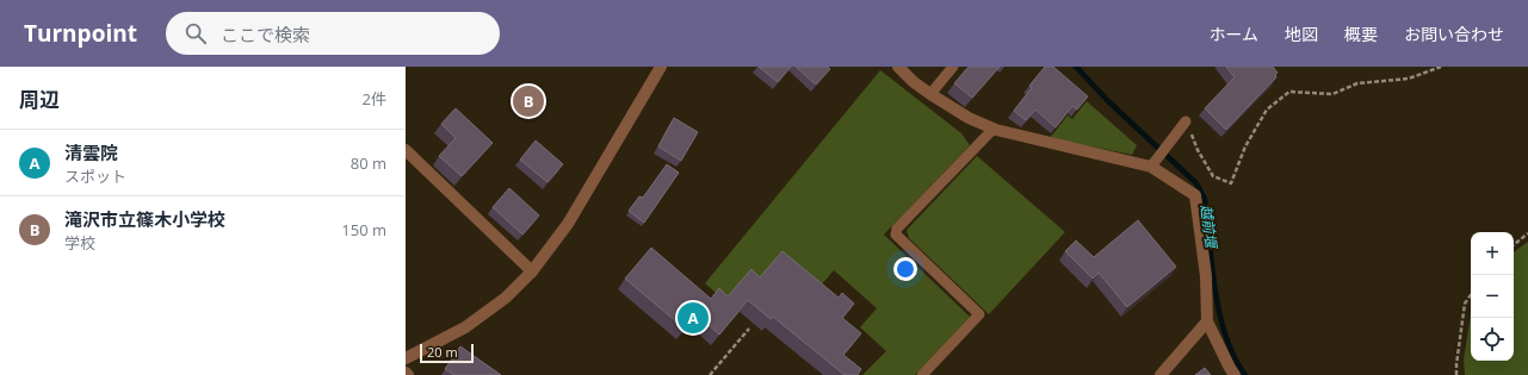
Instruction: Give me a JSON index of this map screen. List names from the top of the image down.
{
  "water": ["越前堰"],
  "scale_bar": "20 m",
  "page": {
    "header": "Turnpoint",
    "search": "ここで検索",
    "nav": [
      "ホーム",
      "地図",
      "概要",
      "お問い合わせ"
    ],
    "heading": ["周辺", "2件"],
    "pins": ["B", "A"],
    "list": [
      {
        "mark": "A",
        "name": "清雲院",
        "note": "スポット",
        "value": "80 m"
      },
      {
        "mark": "B",
        "name": "滝沢市立篠木小学校",
        "note": "学校",
        "value": "150 m"
      }
    ],
    "map_buttons": ["+", "−"],
    "scale": "20 m"
  }
}
